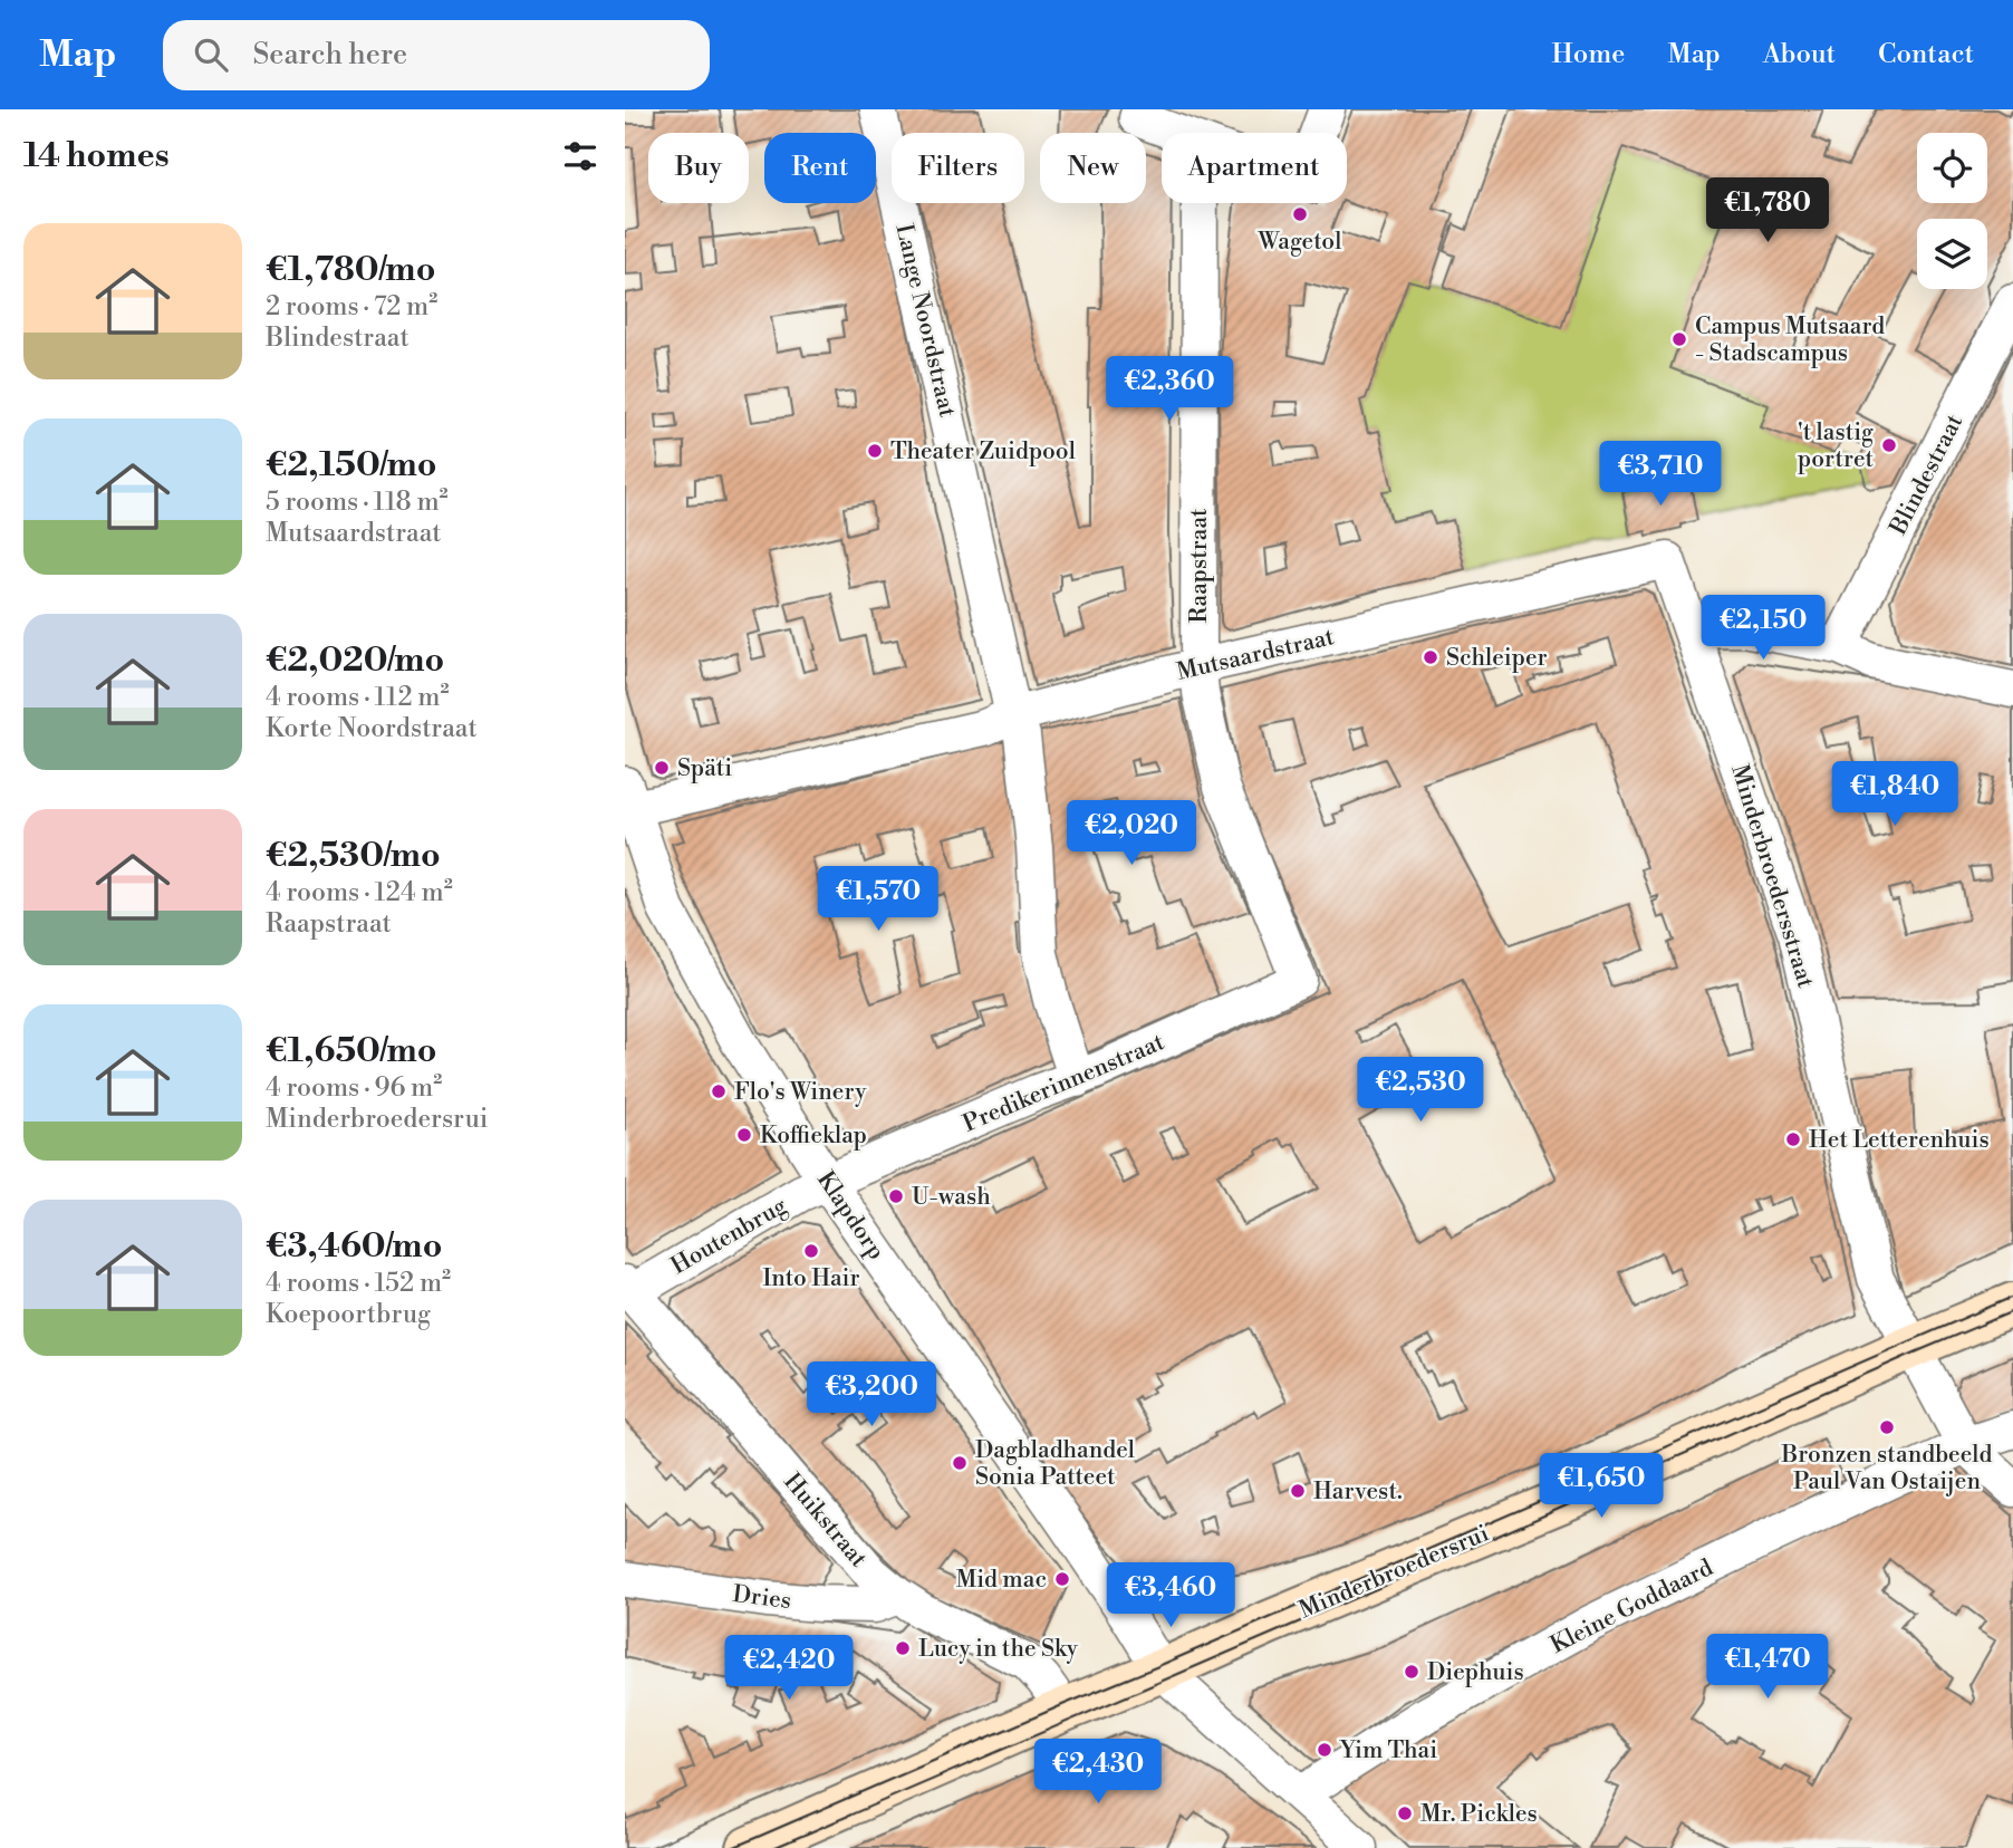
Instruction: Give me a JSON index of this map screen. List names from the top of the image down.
{
  "streets": {
    "street": [
      "Lange Noordstraat",
      "Blindestraat",
      "Raapstraat",
      "Mutsaardstraat",
      "Minderbroedersstraat",
      "Predikerinnenstraat",
      "Klapdorp",
      "Houtenbrug",
      "Huikstraat",
      "Minderbroedersrui",
      "Dries",
      "Kleine Goddaard"
    ]
  },
  "crossings": [
    ["Lange Noordstraat", "Mutsaardstraat"],
    ["Lange Noordstraat", "Predikerinnenstraat"],
    ["Raapstraat", "Mutsaardstraat"],
    ["Raapstraat", "Predikerinnenstraat"],
    ["Mutsaardstraat", "Minderbroedersstraat"],
    ["Mutsaardstraat", "Klapdorp"],
    ["Minderbroedersstraat", "Minderbroedersrui"],
    ["Minderbroedersstraat", "Kleine Goddaard"],
    ["Predikerinnenstraat", "Klapdorp"],
    ["Predikerinnenstraat", "Houtenbrug"],
    ["Klapdorp", "Houtenbrug"],
    ["Klapdorp", "Minderbroedersrui"],
    ["Klapdorp", "Kleine Goddaard"],
    ["Houtenbrug", "Huikstraat"],
    ["Huikstraat", "Minderbroedersrui"],
    ["Huikstraat", "Dries"]
  ],
  "places": [
    "Wagetol",
    "Campus Mutsaard - Stadscampus",
    "'t lastig portret",
    "Theater Zuidpool",
    "Schleiper",
    "Späti",
    "Flo's Winery",
    "Koffieklap",
    "Het Letterenhuis",
    "U-wash",
    "Into Hair",
    "Bronzen standbeeld Paul Van Ostaijen",
    "Dagbladhandel Sonia Patteet",
    "Harvest.",
    "Mid mac",
    "Lucy in the Sky",
    "Diephuis",
    "Yim Thai",
    "Mr. Pickles"
  ],
  "page": {
    "header": "Map",
    "search": "Search here",
    "nav": [
      "Home",
      "Map",
      "About",
      "Contact"
    ],
    "heading": "14 homes",
    "chip": [
      "Buy",
      "Rent",
      "Filters",
      "New",
      "Apartment"
    ],
    "price": [
      "€1,780",
      "€2,360",
      "€3,710",
      "€2,150",
      "€1,840",
      "€2,020",
      "€1,570",
      "€2,530",
      "€3,200",
      "€1,650",
      "€3,460",
      "€1,470",
      "€2,420",
      "€2,430"
    ],
    "list": [
      {
        "name": "€1,780/mo",
        "note": "2 rooms · 72 m² · Blindestraat"
      },
      {
        "name": "€2,150/mo",
        "note": "5 rooms · 118 m² · Mutsaardstraat"
      },
      {
        "name": "€2,020/mo",
        "note": "4 rooms · 112 m² · Korte Noordstraat"
      },
      {
        "name": "€2,530/mo",
        "note": "4 rooms · 124 m² · Raapstraat"
      },
      {
        "name": "€1,650/mo",
        "note": "4 rooms · 96 m² · Minderbroedersrui"
      },
      {
        "name": "€3,460/mo",
        "note": "4 rooms · 152 m² · Koepoortbrug"
      }
    ]
  }
}
